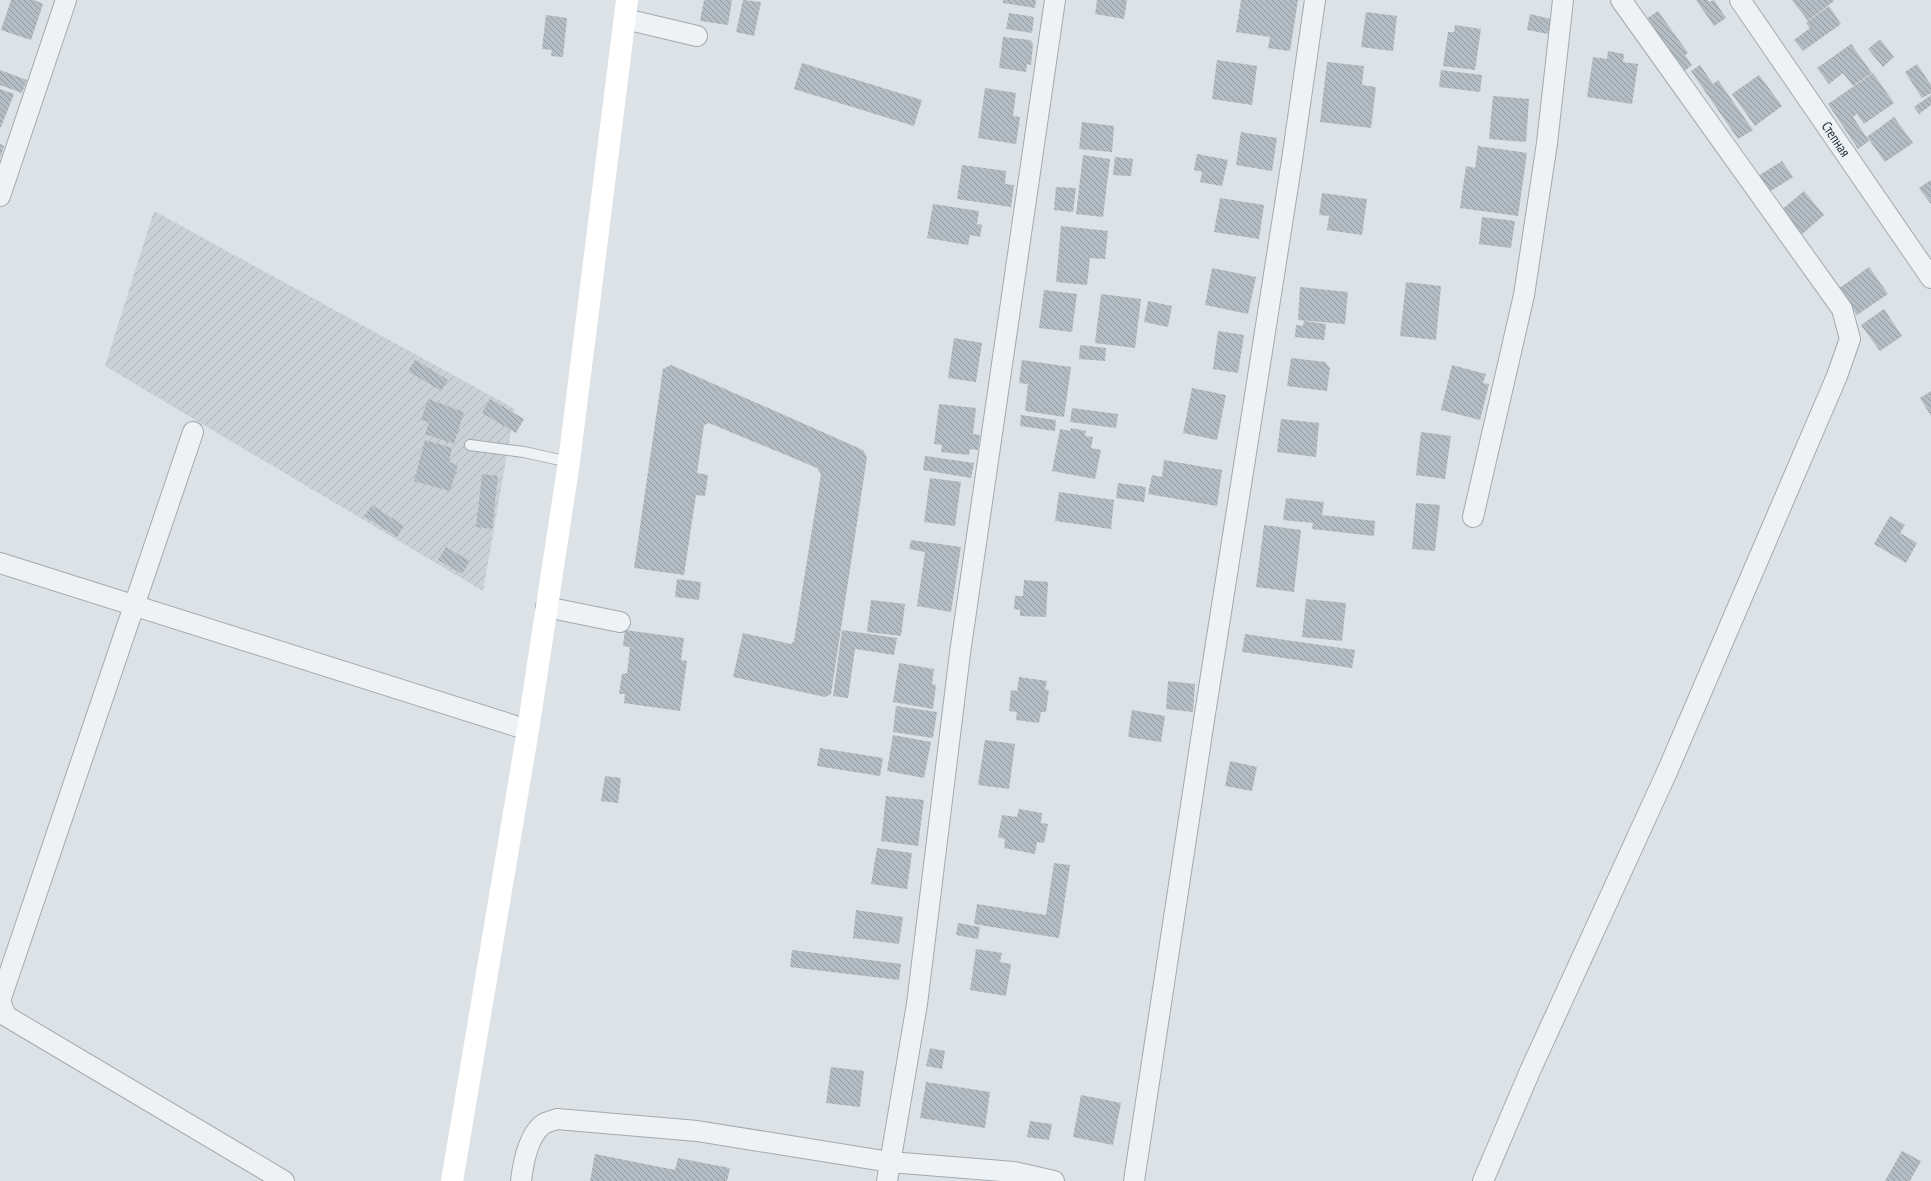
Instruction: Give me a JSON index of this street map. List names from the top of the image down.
{
  "streets": {
    "street": ["Степная"]
  }
}
